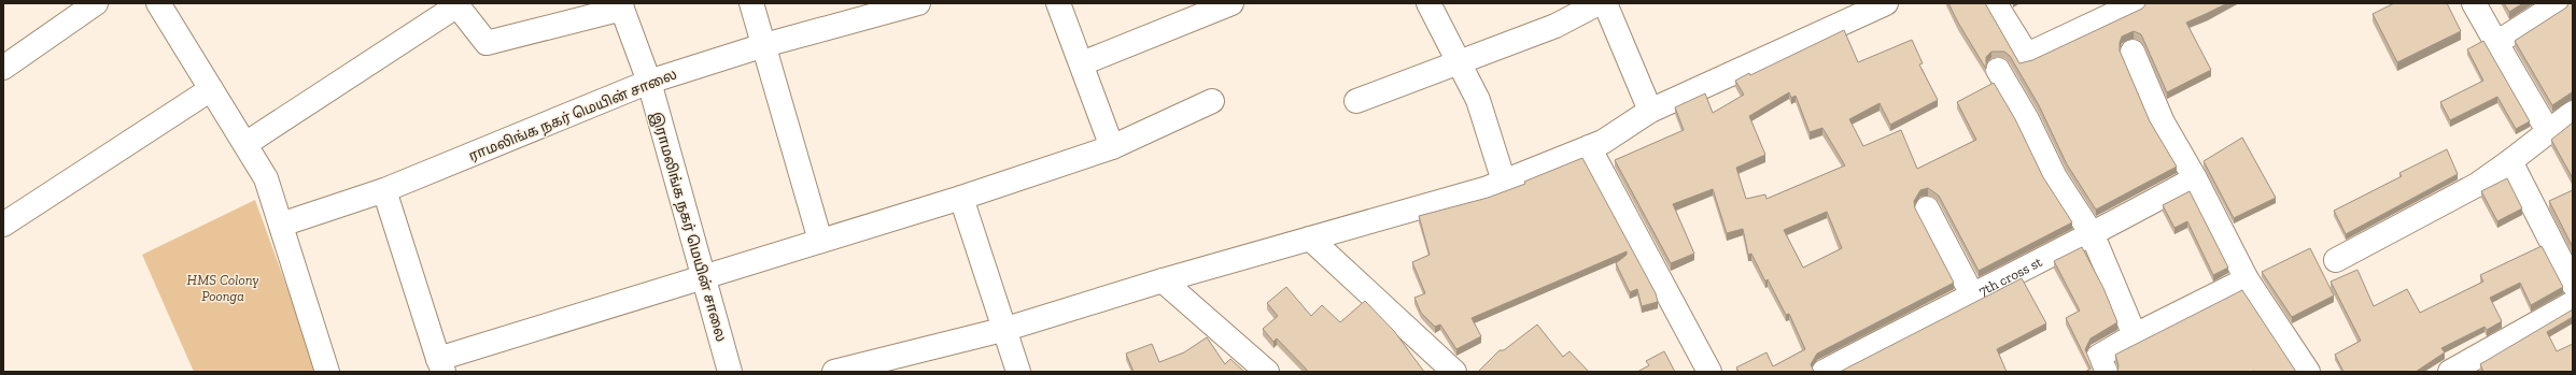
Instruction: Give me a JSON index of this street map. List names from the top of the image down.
{
  "streets": {
    "street": ["ராமலிங்க நகர் மெயின் சாலை", "இராமலிங்க நகர் மெயின் சாலை", "7th cross st"]
  },
  "crossings": [
    ["ராமலிங்க நகர் மெயின் சாலை", "இராமலிங்க நகர் மெயின் சாலை"]
  ],
  "parks": ["HMS Colony Poonga"]
}
